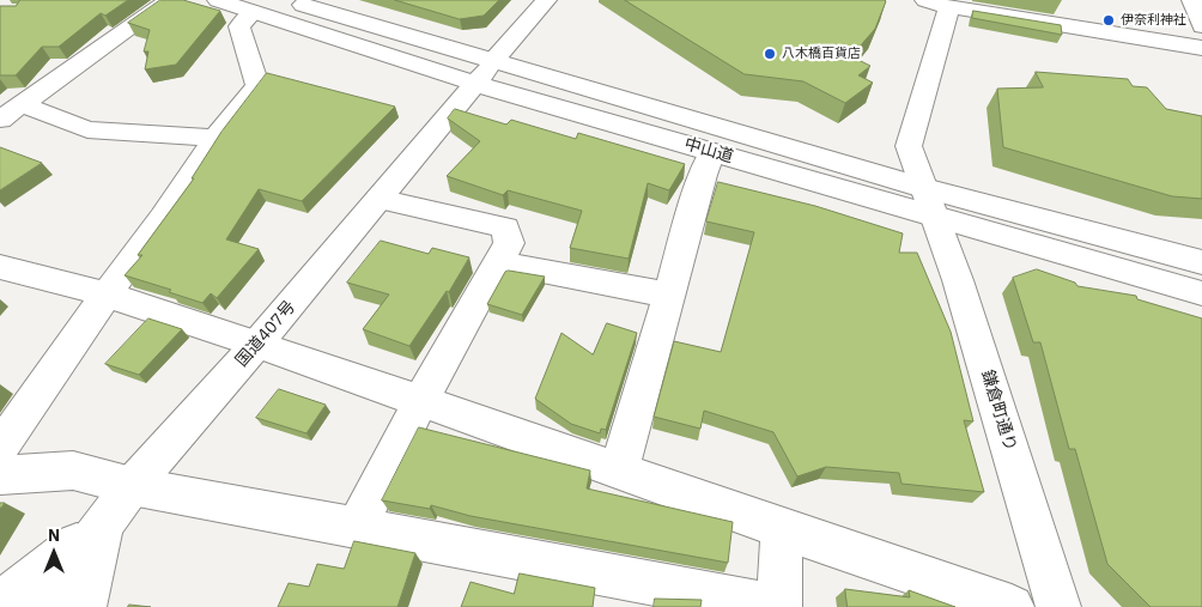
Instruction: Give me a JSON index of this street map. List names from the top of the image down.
{
  "streets": {
    "main road": ["中山道", "国道407号", "鎌倉町通り"]
  },
  "crossings": [
    ["中山道", "国道407号"],
    ["中山道", "鎌倉町通り"]
  ],
  "places": ["伊奈利神社", "八木橋百貨店"],
  "north": "top"
}
